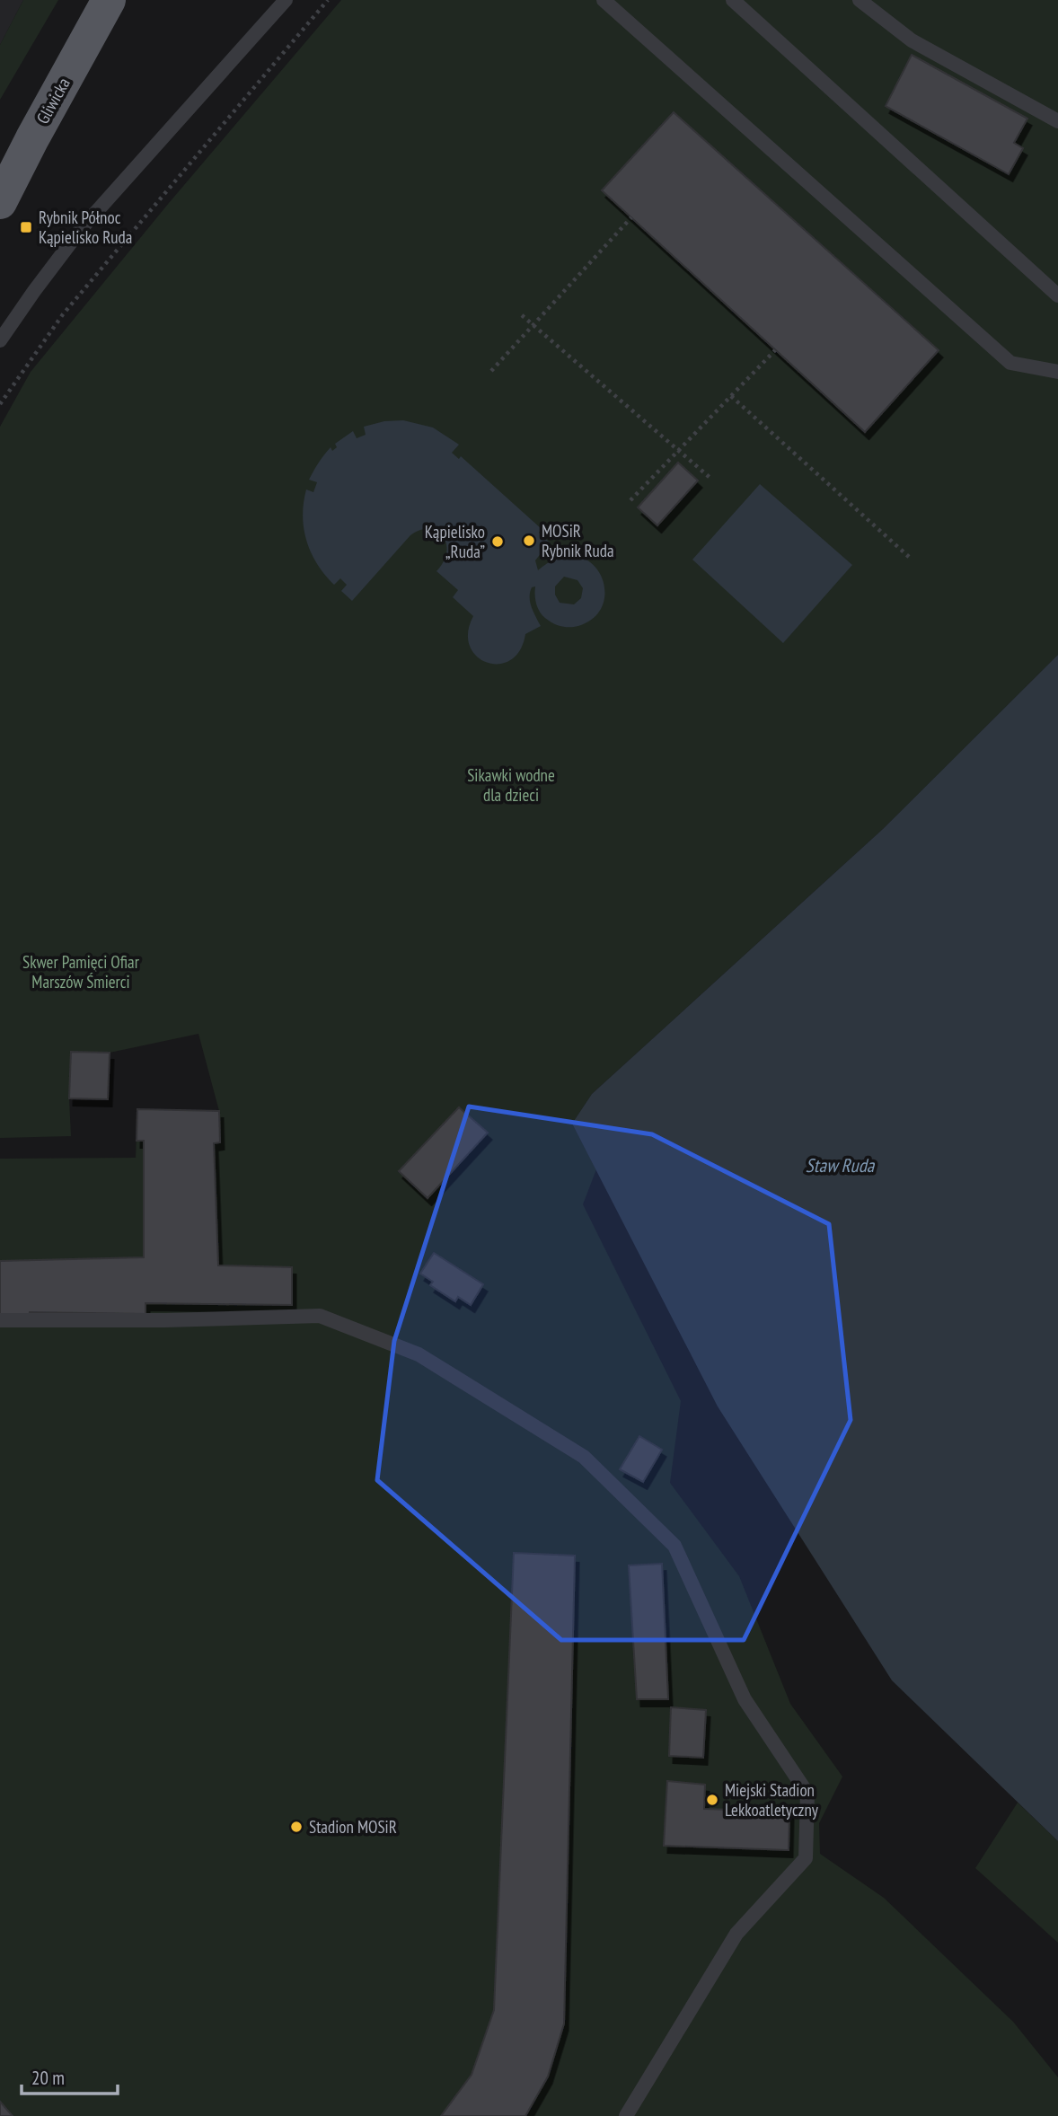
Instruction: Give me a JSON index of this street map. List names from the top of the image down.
{
  "streets": {
    "main road": ["Gliwicka"]
  },
  "water": ["Staw Ruda"],
  "parks": ["Sikawki wodne dla dzieci", "Skwer Pamięci Ofiar Marszów Śmierci"],
  "places": {
    "transit": ["Rybnik Północ Kąpielisko Ruda"],
    "other": [
      "MOSiR Rybnik Ruda",
      "Kąpielisko „Ruda”",
      "Miejski Stadion Lekkoatletyczny",
      "Stadion MOSiR"
    ]
  },
  "scale_bar": "20 m"
}
